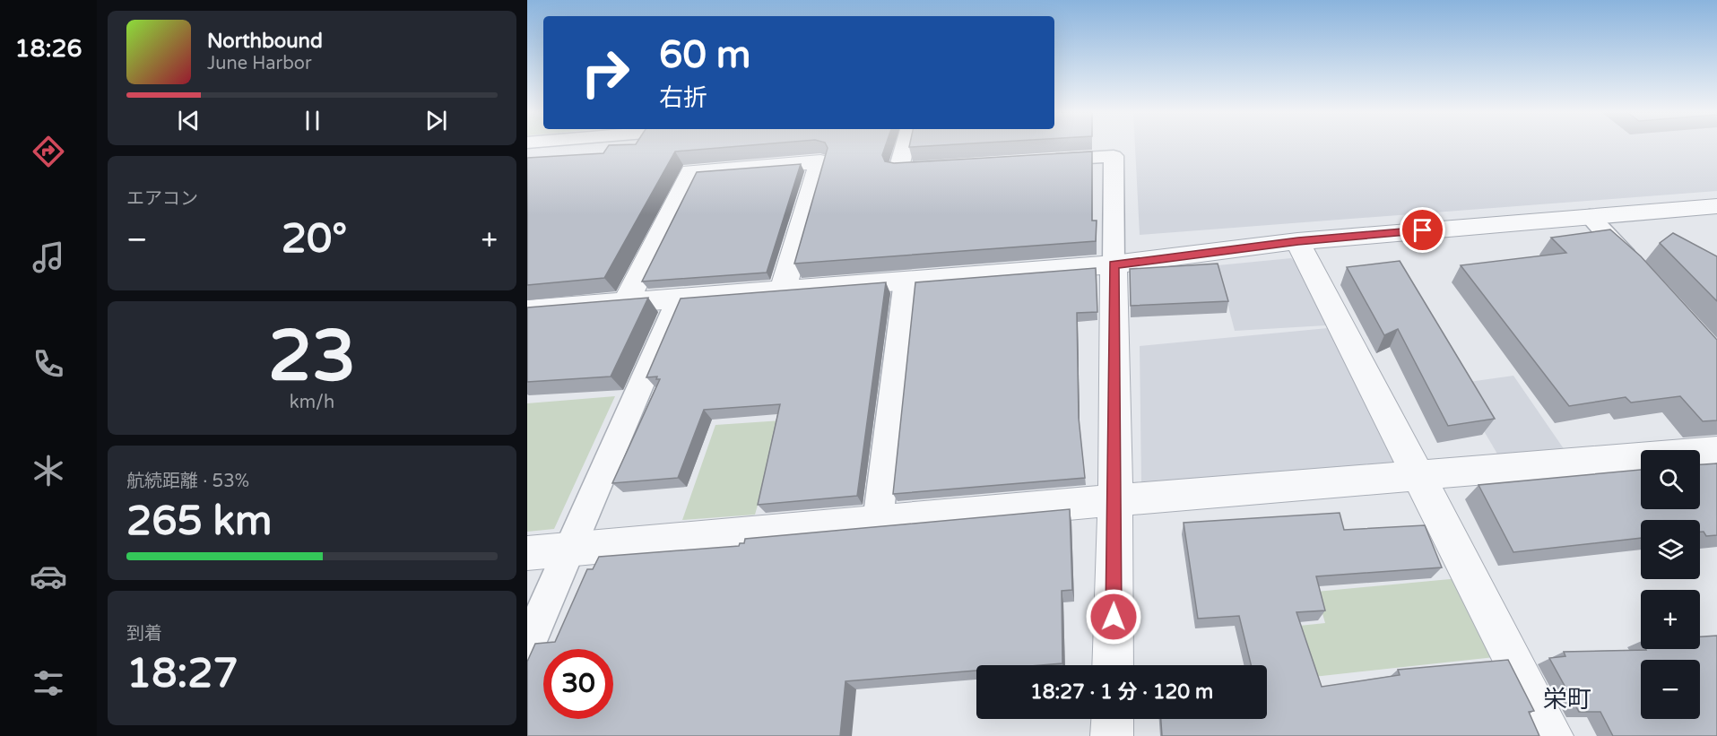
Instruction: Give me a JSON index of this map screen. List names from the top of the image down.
{
  "districts": ["栄町"],
  "page": {
    "tabs": "18:26",
    "turn": ["60 m", "右折"],
    "song": ["Northbound", "June Harbor"],
    "tile": [
      "エアコン",
      ["23", "km/h"],
      ["航続距離 · 53%", "265 km"],
      ["到着", "18:27"]
    ],
    "heat": ["−", "20°", "+"],
    "map_buttons": ["+", "−"],
    "limit": "30",
    "trip": "18:27 · 1 分 · 120 m"
  }
}
